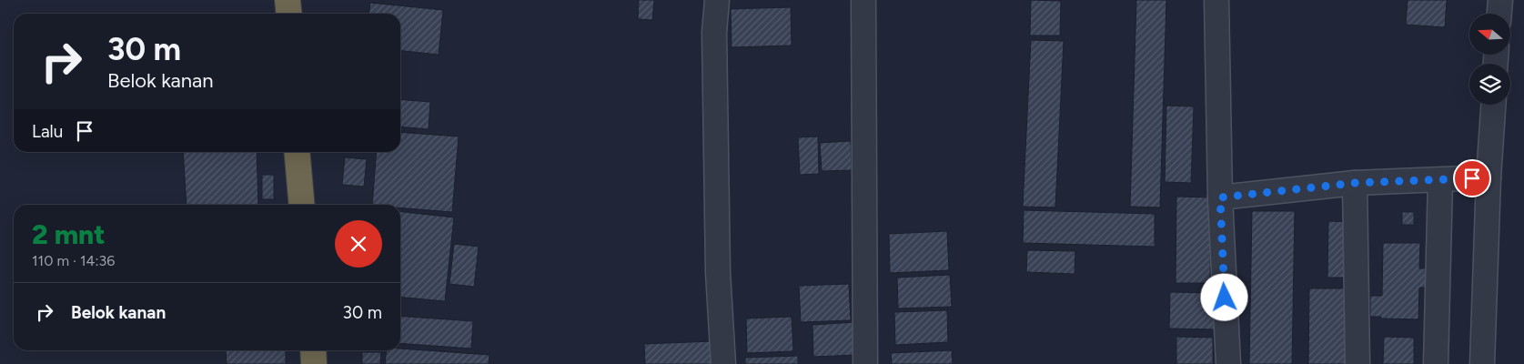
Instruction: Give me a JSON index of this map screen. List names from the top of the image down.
{
  "north": "left",
  "page": {
    "turn": ["30 m", "Belok kanan"],
    "then": "Lalu",
    "heading": ["2 mnt", "110 m · 14:36"],
    "list": [
      {
        "name": "Belok kanan",
        "value": "30 m"
      }
    ]
  }
}
